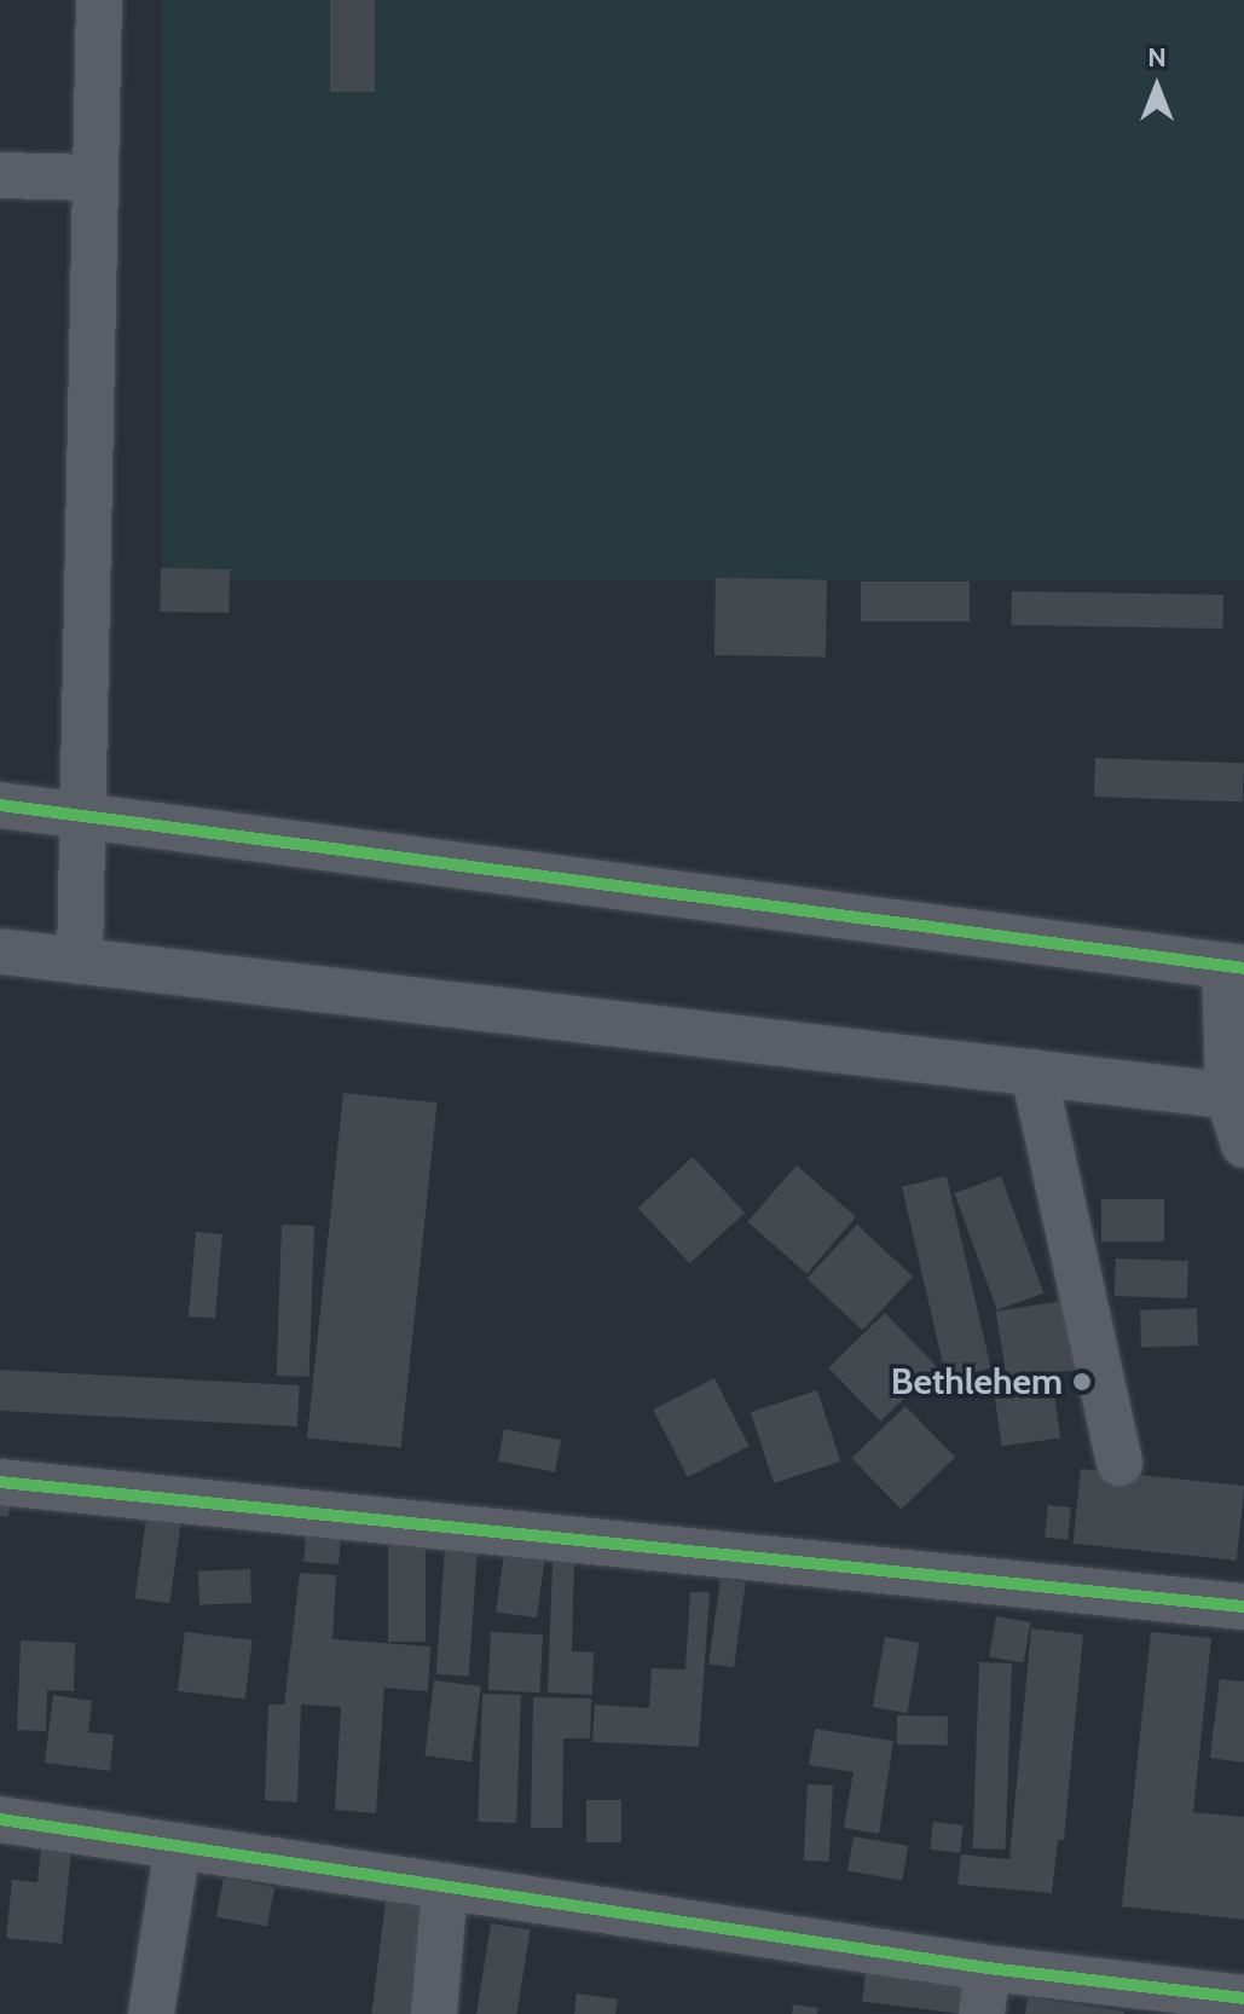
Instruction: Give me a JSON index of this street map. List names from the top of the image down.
{
  "places": ["Bethlehem"],
  "north": "top"
}
